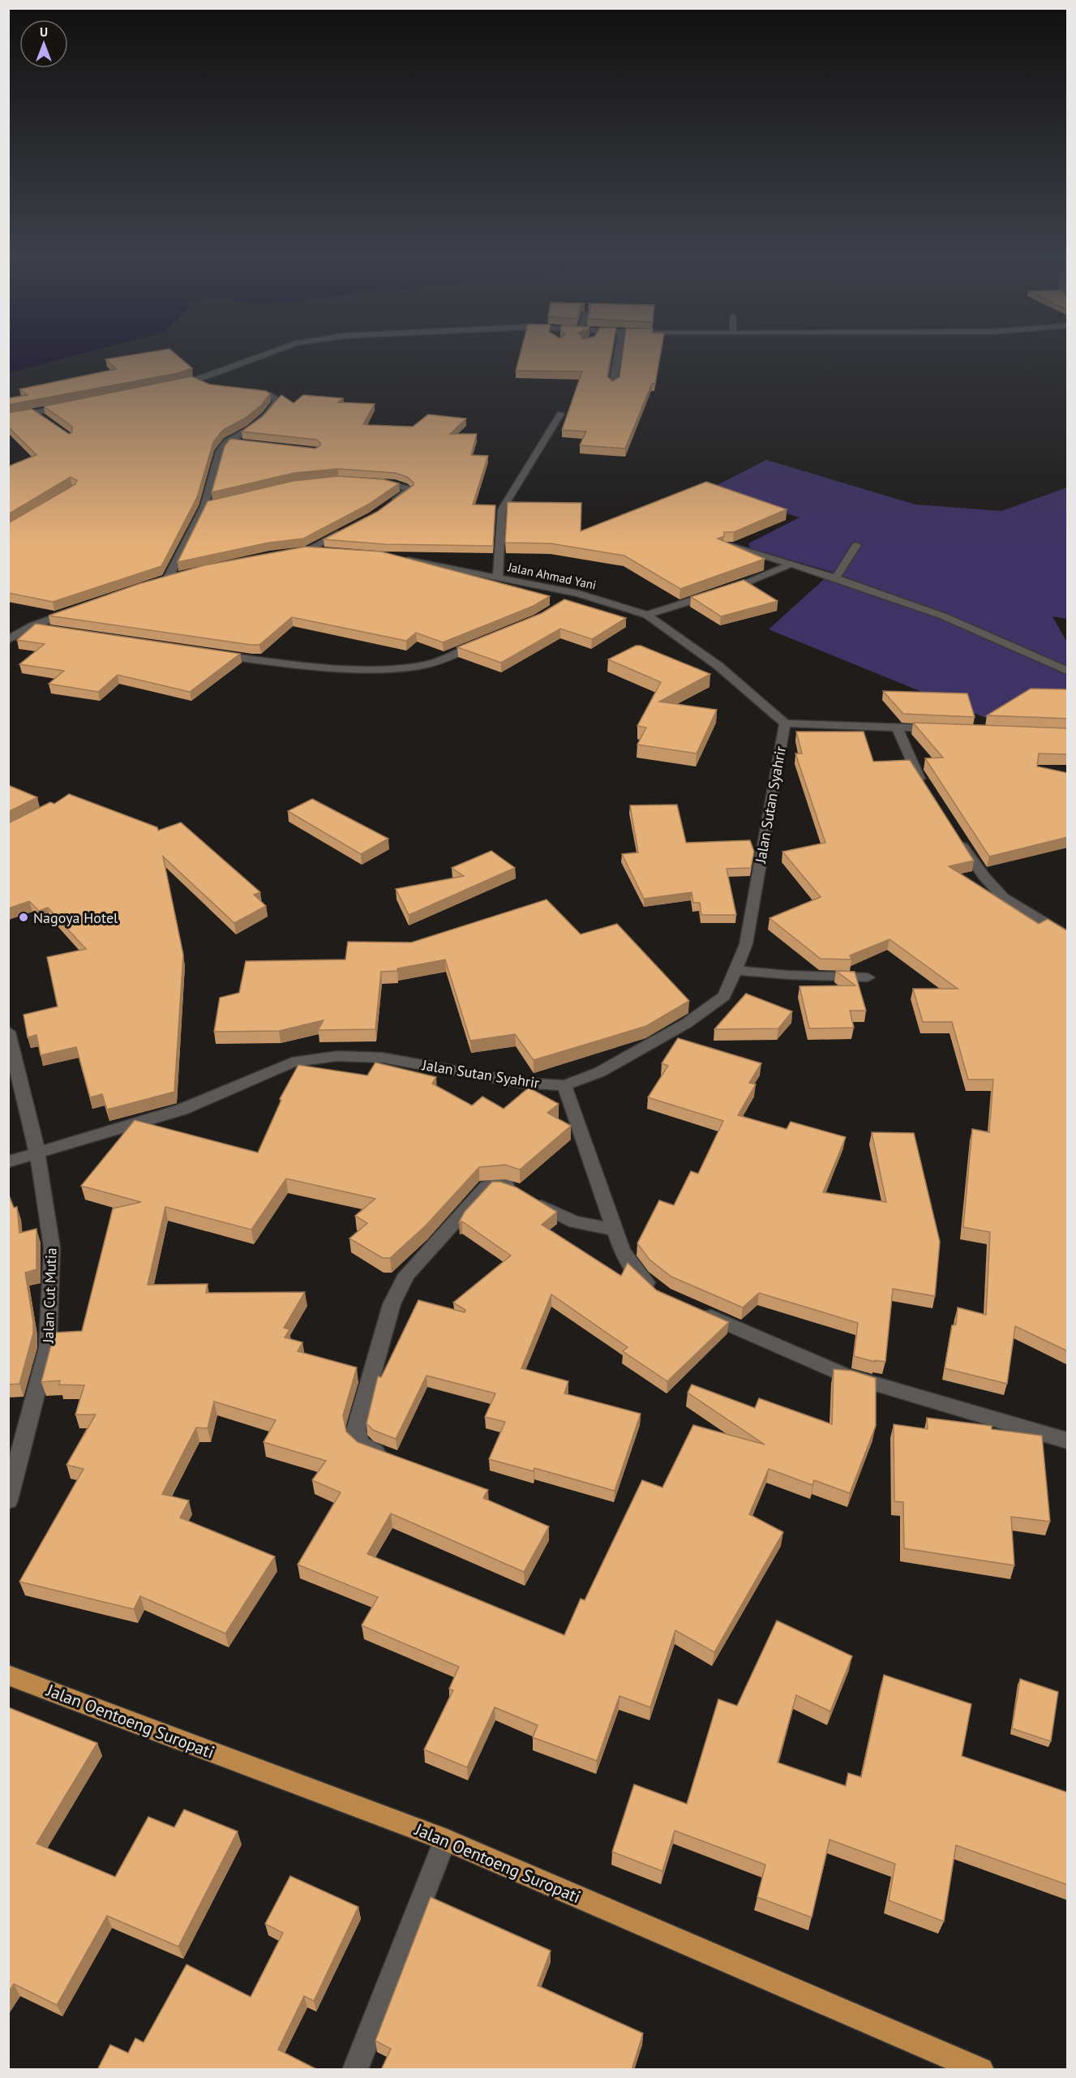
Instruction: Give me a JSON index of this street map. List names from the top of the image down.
{
  "streets": {
    "main road": ["Jalan Oentoeng Suropati"],
    "street": ["Jalan Ahmad Yani", "Jalan Sutan Syahrir", "Jalan Cut Mutia"]
  },
  "crossings": [
    ["Jalan Ahmad Yani", "Jalan Sutan Syahrir"],
    ["Jalan Sutan Syahrir", "Jalan Cut Mutia"]
  ],
  "places": ["Nagoya Hotel"],
  "north": "top"
}
